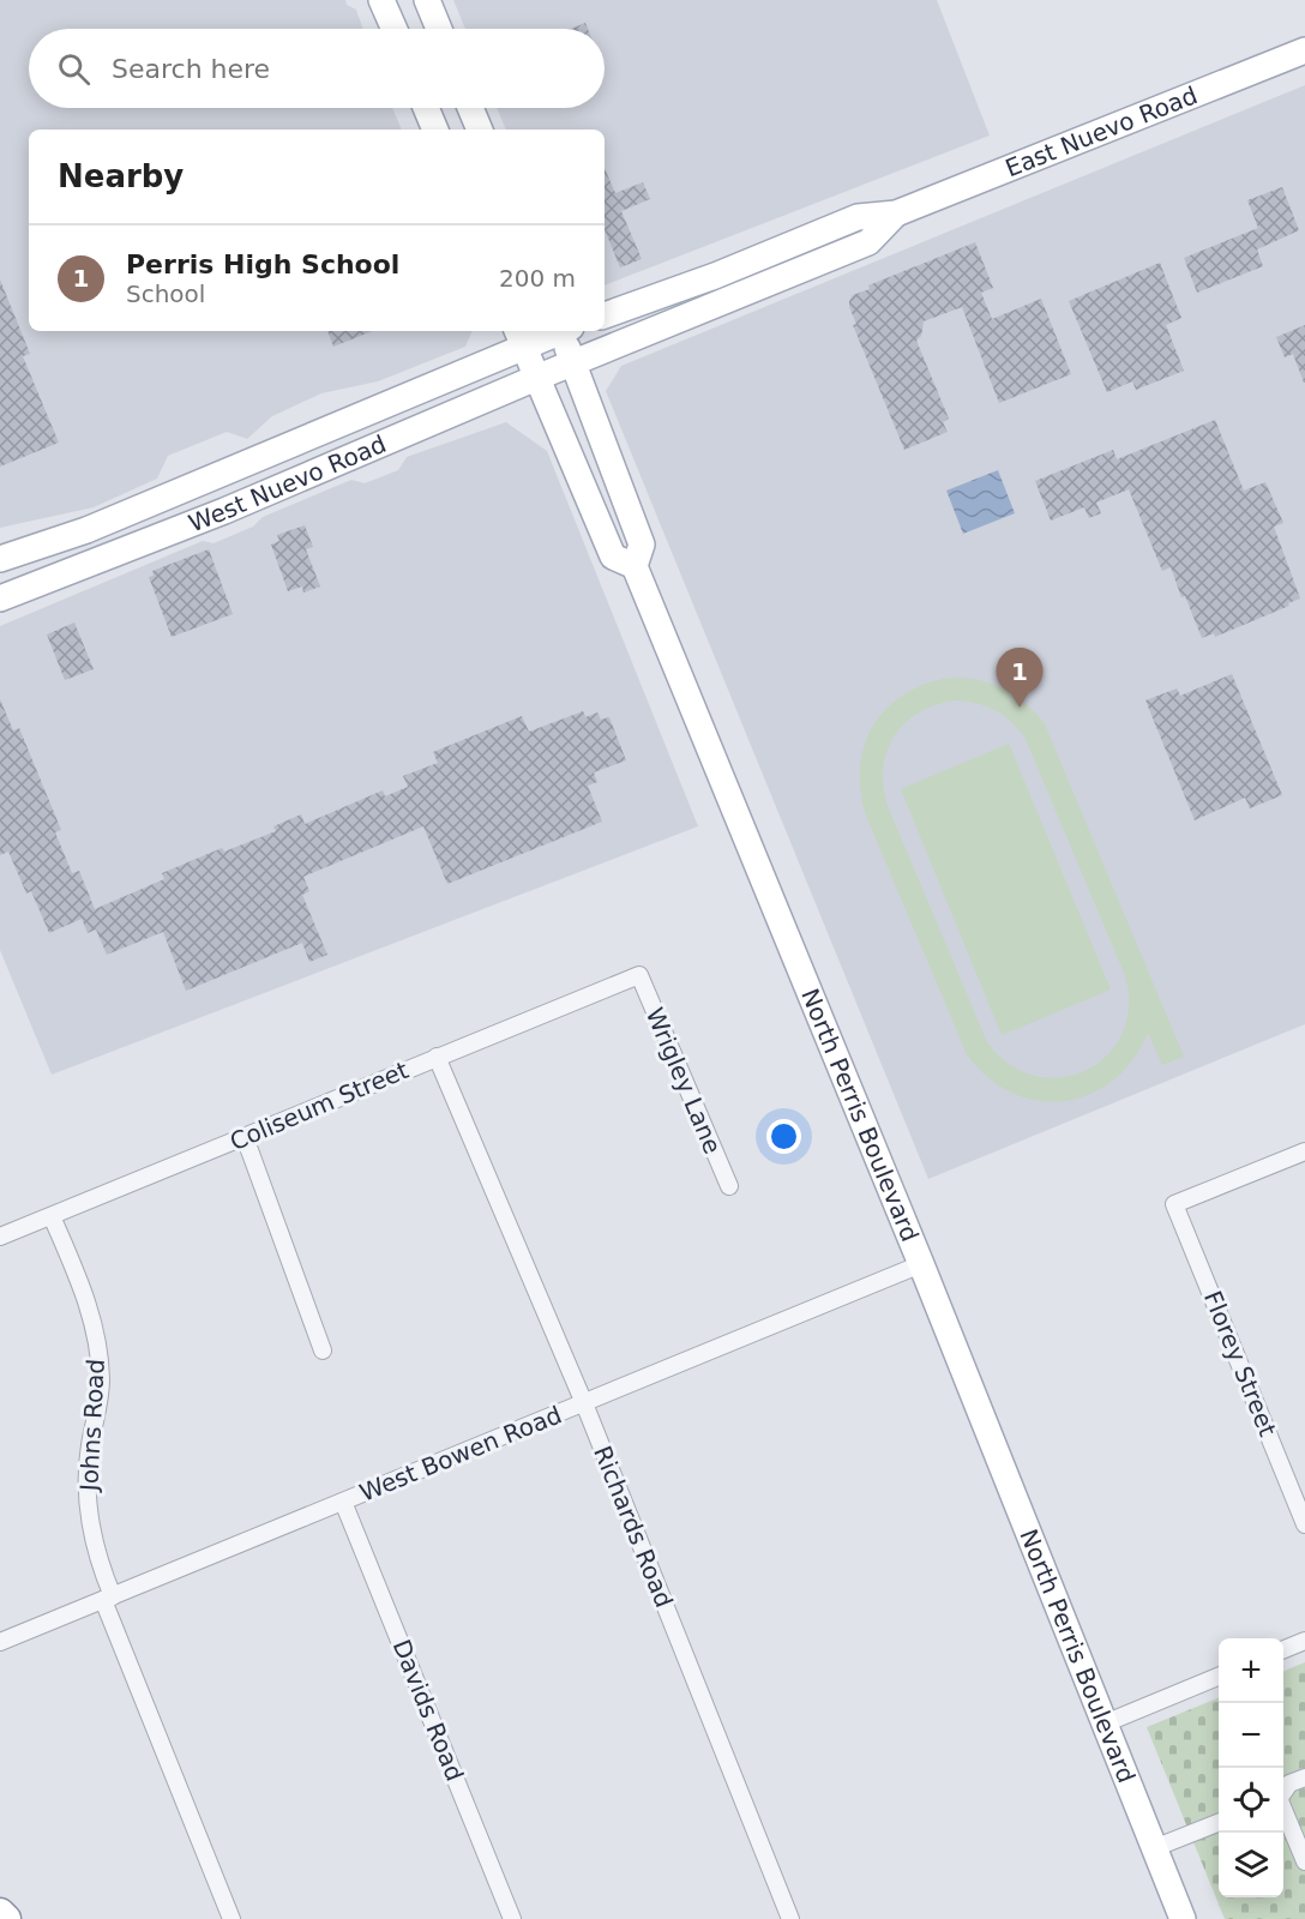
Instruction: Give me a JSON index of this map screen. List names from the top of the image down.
{
  "streets": {
    "main road": ["East Nuevo Road", "West Nuevo Road", "North Perris Boulevard"],
    "street": [
      "Wrigley Lane",
      "Coliseum Street",
      "Florey Street",
      "Johns Road",
      "West Bowen Road",
      "Richards Road",
      "Davids Road"
    ]
  },
  "crossings": [
    ["East Nuevo Road", "West Nuevo Road"],
    ["West Nuevo Road", "North Perris Boulevard"],
    ["Wrigley Lane", "Coliseum Street"],
    ["Coliseum Street", "Johns Road"],
    ["Coliseum Street", "Richards Road"],
    ["North Perris Boulevard", "West Bowen Road"],
    ["Johns Road", "West Bowen Road"],
    ["West Bowen Road", "Richards Road"],
    ["West Bowen Road", "Davids Road"]
  ],
  "page": {
    "search": "Search here",
    "heading": "Nearby",
    "list": [
      {
        "mark": "1",
        "name": "Perris High School",
        "note": "School",
        "value": "200 m"
      }
    ],
    "pins": "1",
    "map_buttons": ["+", "−"]
  }
}
